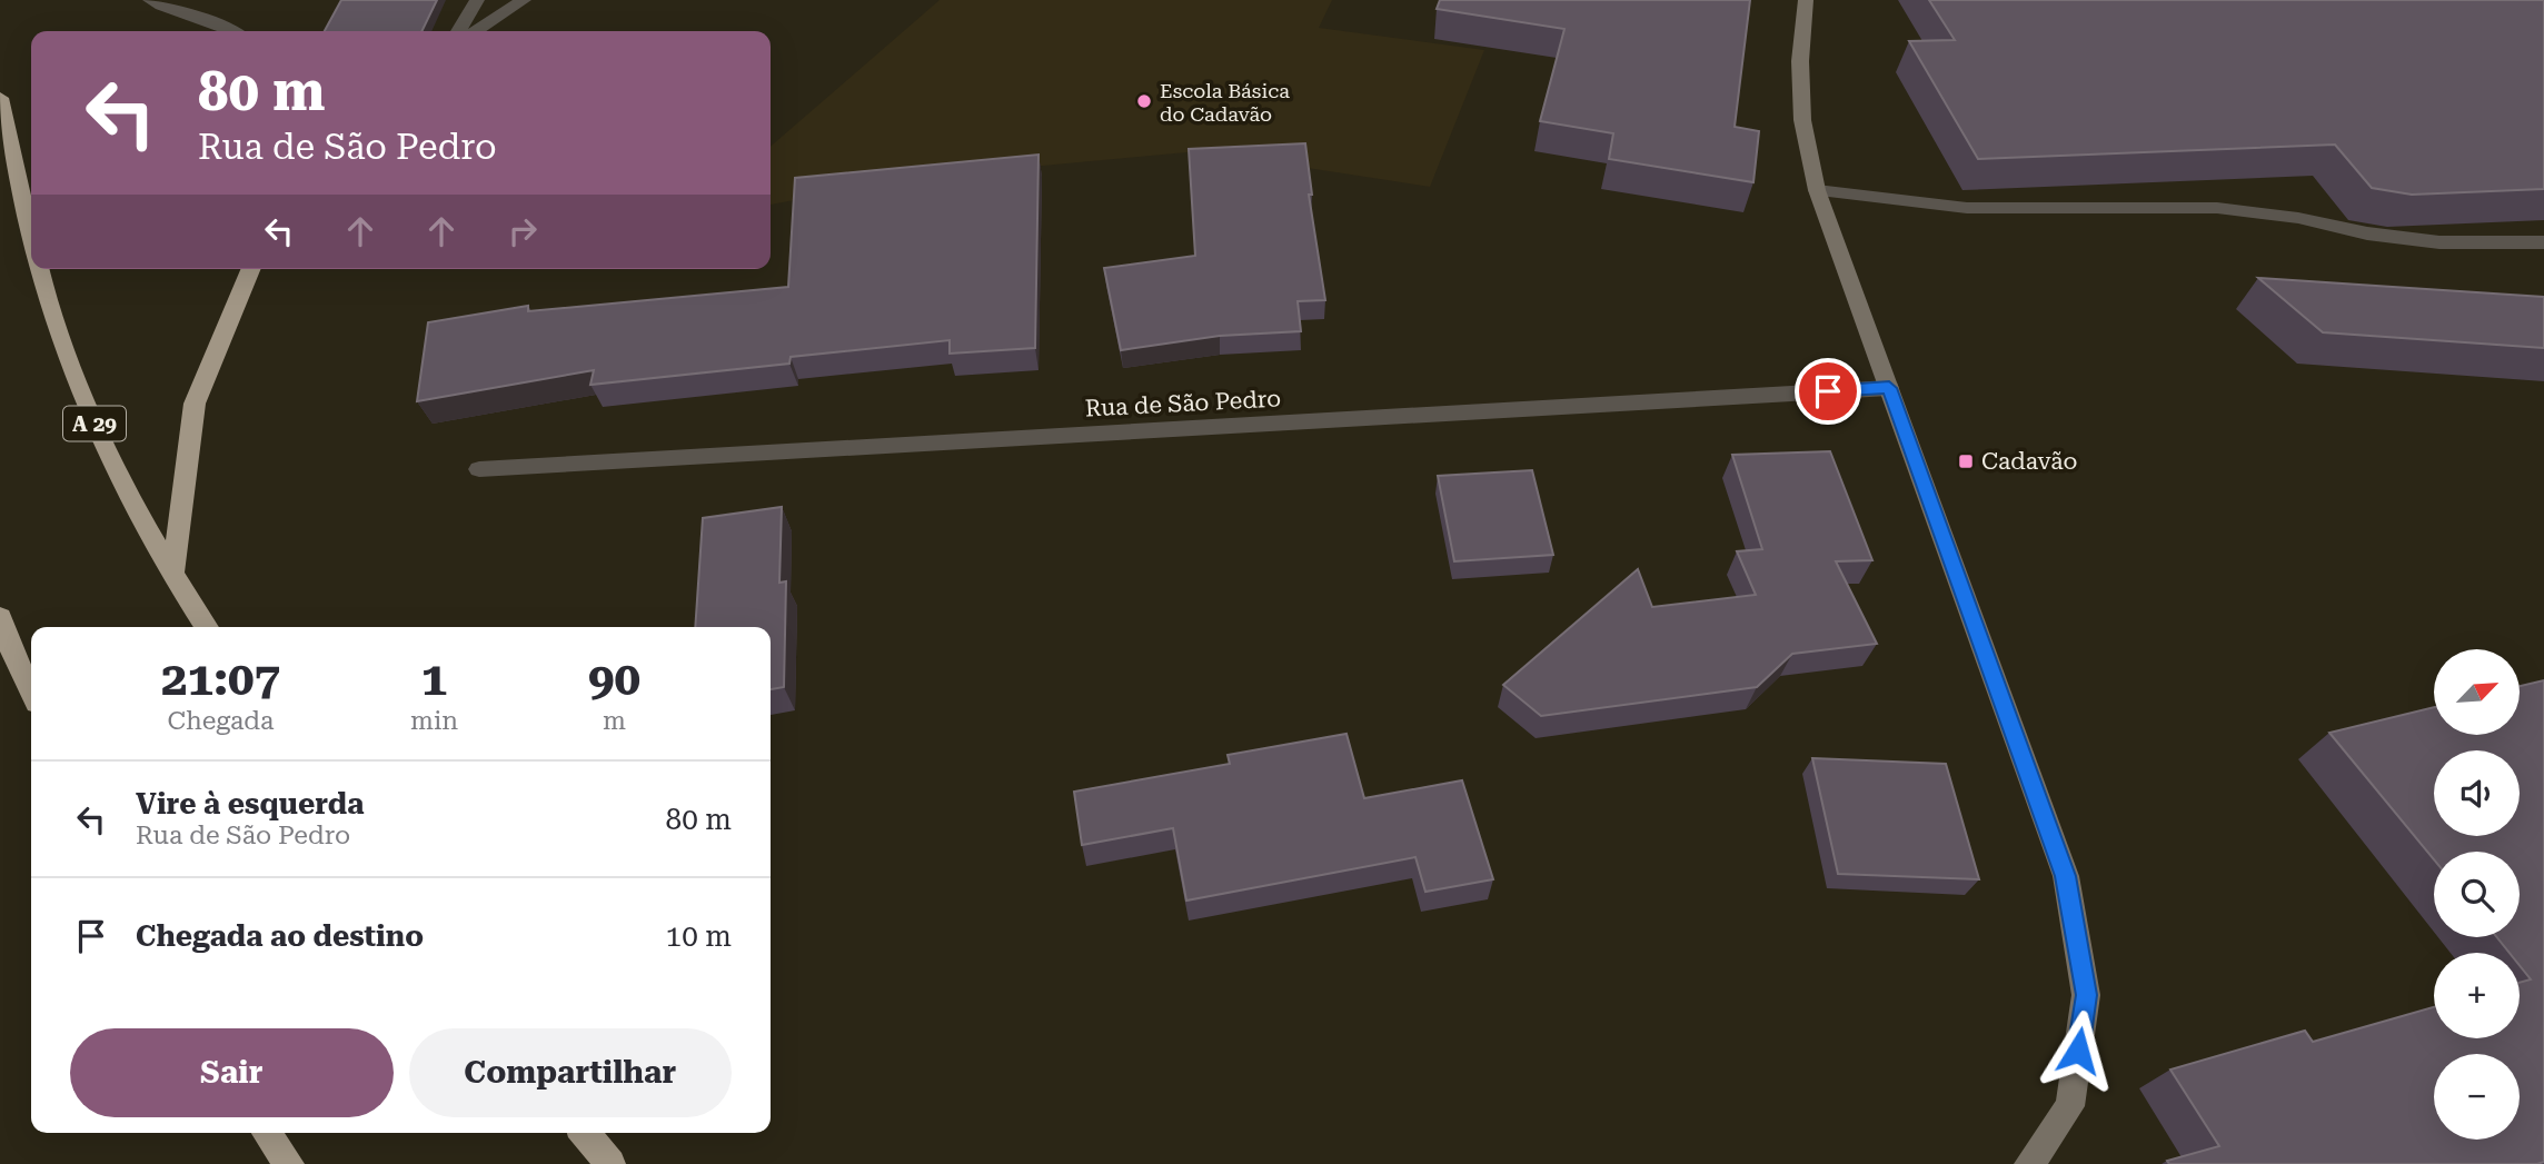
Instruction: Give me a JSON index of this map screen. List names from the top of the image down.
{
  "streets": {
    "highway": ["A 29"],
    "street": ["Rua de São Pedro"]
  },
  "places": {
    "other": ["Escola Básica do Cadavão"],
    "transit": ["Cadavão"]
  },
  "north": "top right",
  "page": {
    "turn": ["80 m", "Rua de São Pedro"],
    "eta": [
      "21:07",
      "Chegada",
      "1",
      "min",
      "90",
      "m"
    ],
    "map_buttons": ["+", "−"],
    "list": [
      {
        "name": "Vire à esquerda",
        "note": "Rua de São Pedro",
        "value": "80 m"
      },
      {
        "name": "Chegada ao destino",
        "value": "10 m"
      }
    ],
    "buttons": ["Sair", "Compartilhar"]
  }
}
